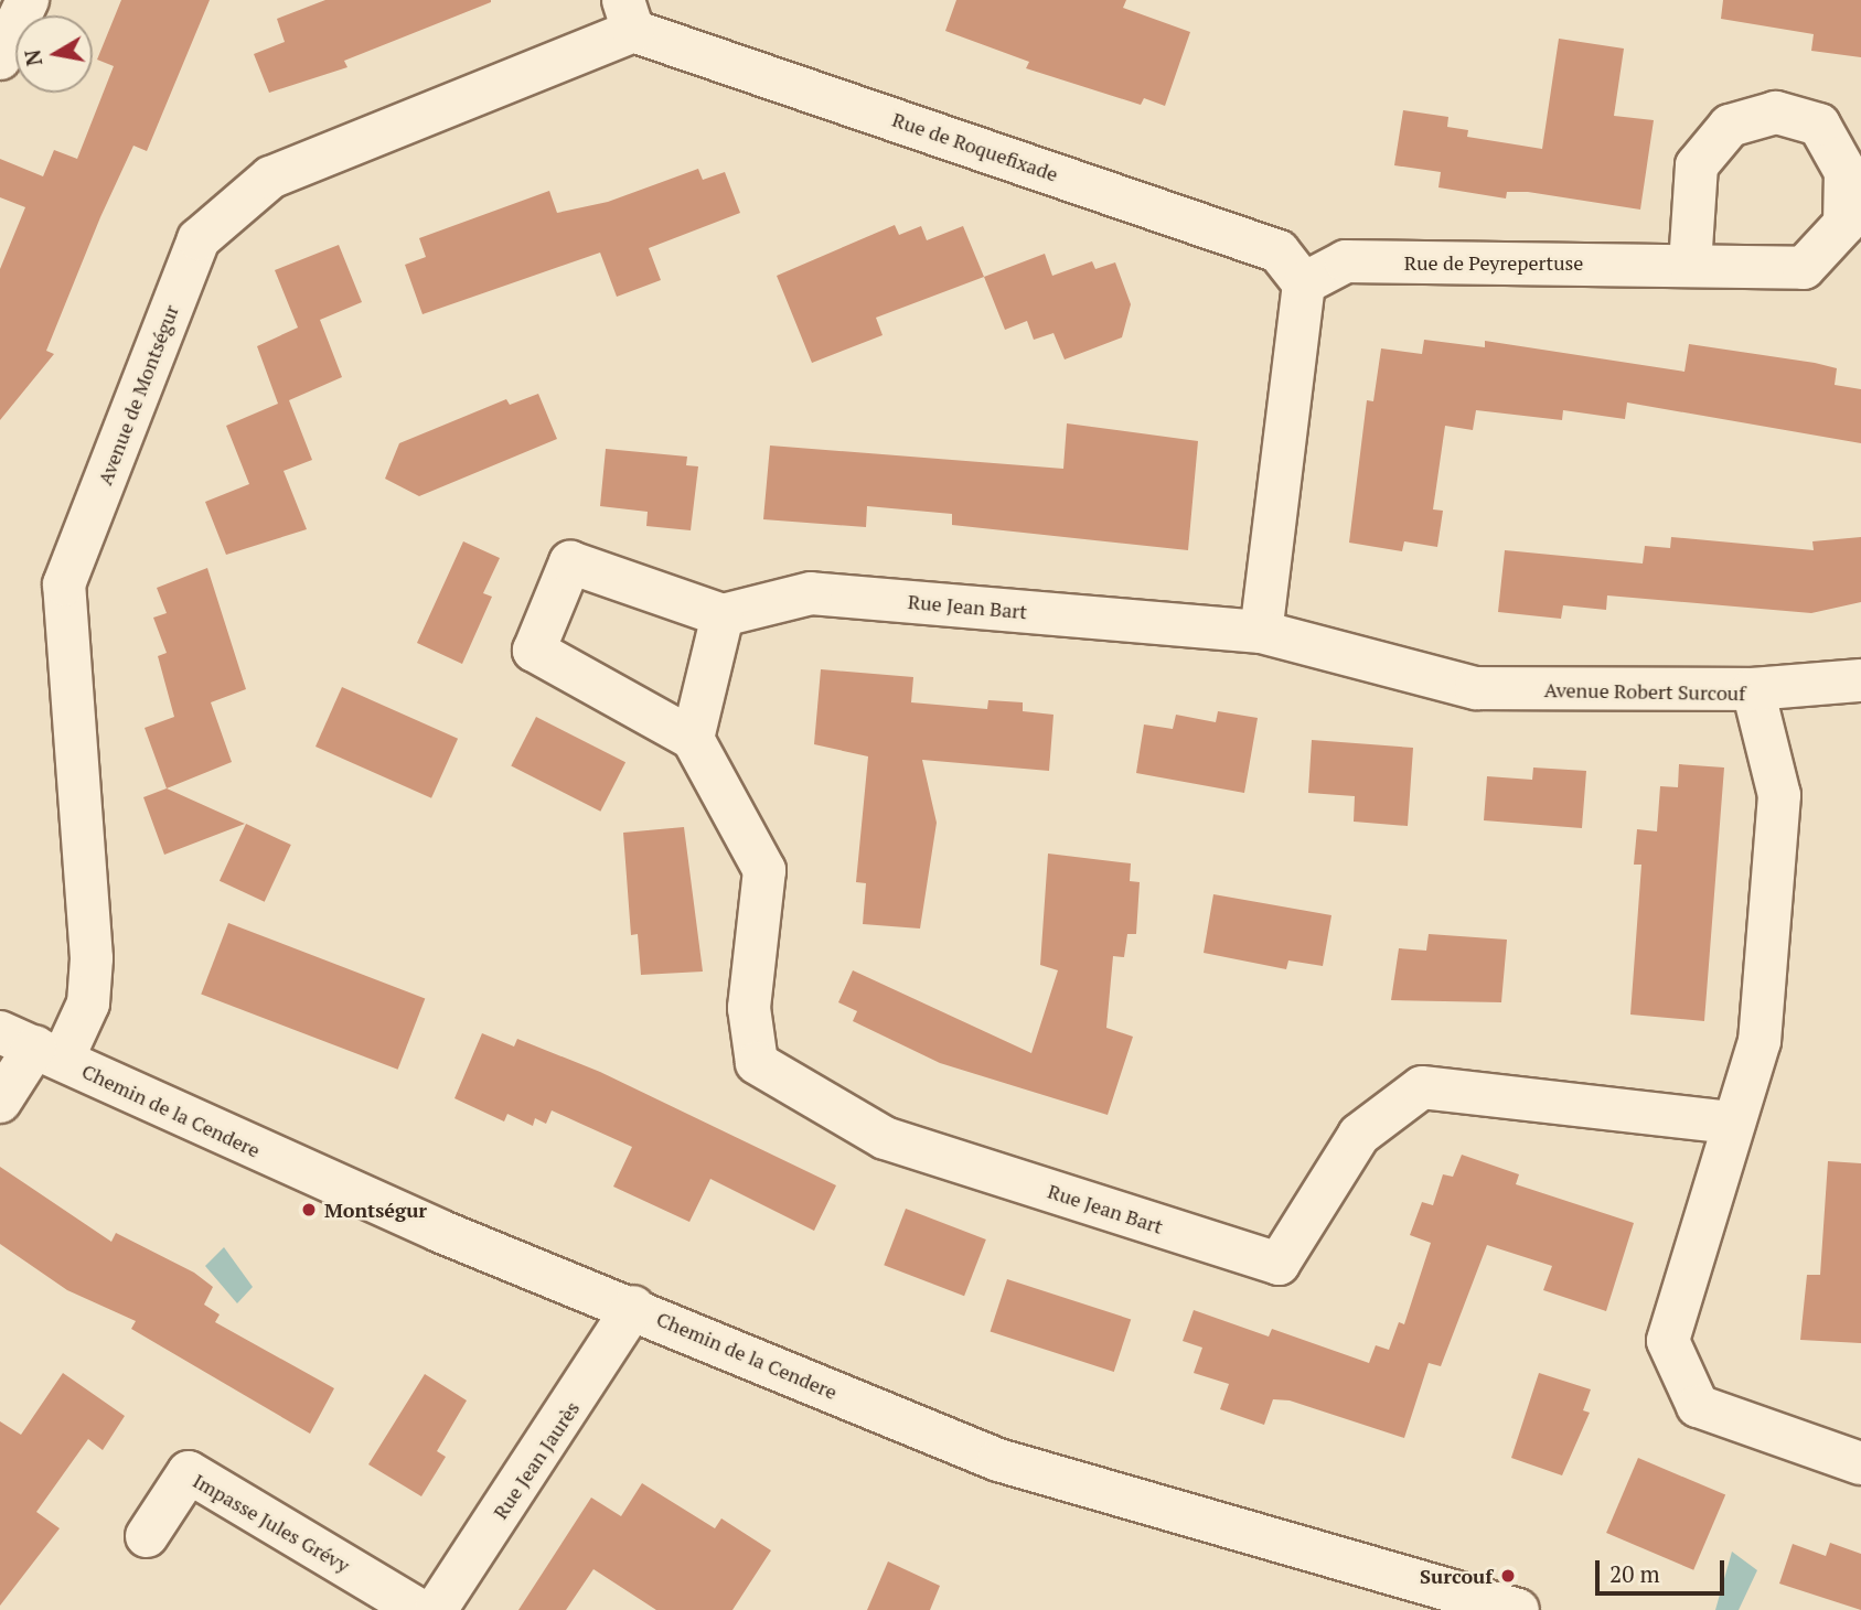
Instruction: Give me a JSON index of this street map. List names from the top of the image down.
{
  "streets": {
    "street": [
      "Rue de Roquefixade",
      "Rue de Peyrepertuse",
      "Avenue de Montségur",
      "Rue Jean Bart",
      "Avenue Robert Surcouf",
      "Chemin de la Cendere",
      "Rue Jean Jaurès",
      "Impasse Jules Grévy"
    ]
  },
  "crossings": [
    ["Rue de Roquefixade", "Rue de Peyrepertuse"],
    ["Rue de Roquefixade", "Avenue de Montségur"],
    ["Avenue de Montségur", "Chemin de la Cendere"],
    ["Rue Jean Bart", "Avenue Robert Surcouf"],
    ["Chemin de la Cendere", "Rue Jean Jaurès"]
  ],
  "places": ["Montségur", "Surcouf"],
  "scale_bar": "20 m",
  "north": "left"
}
